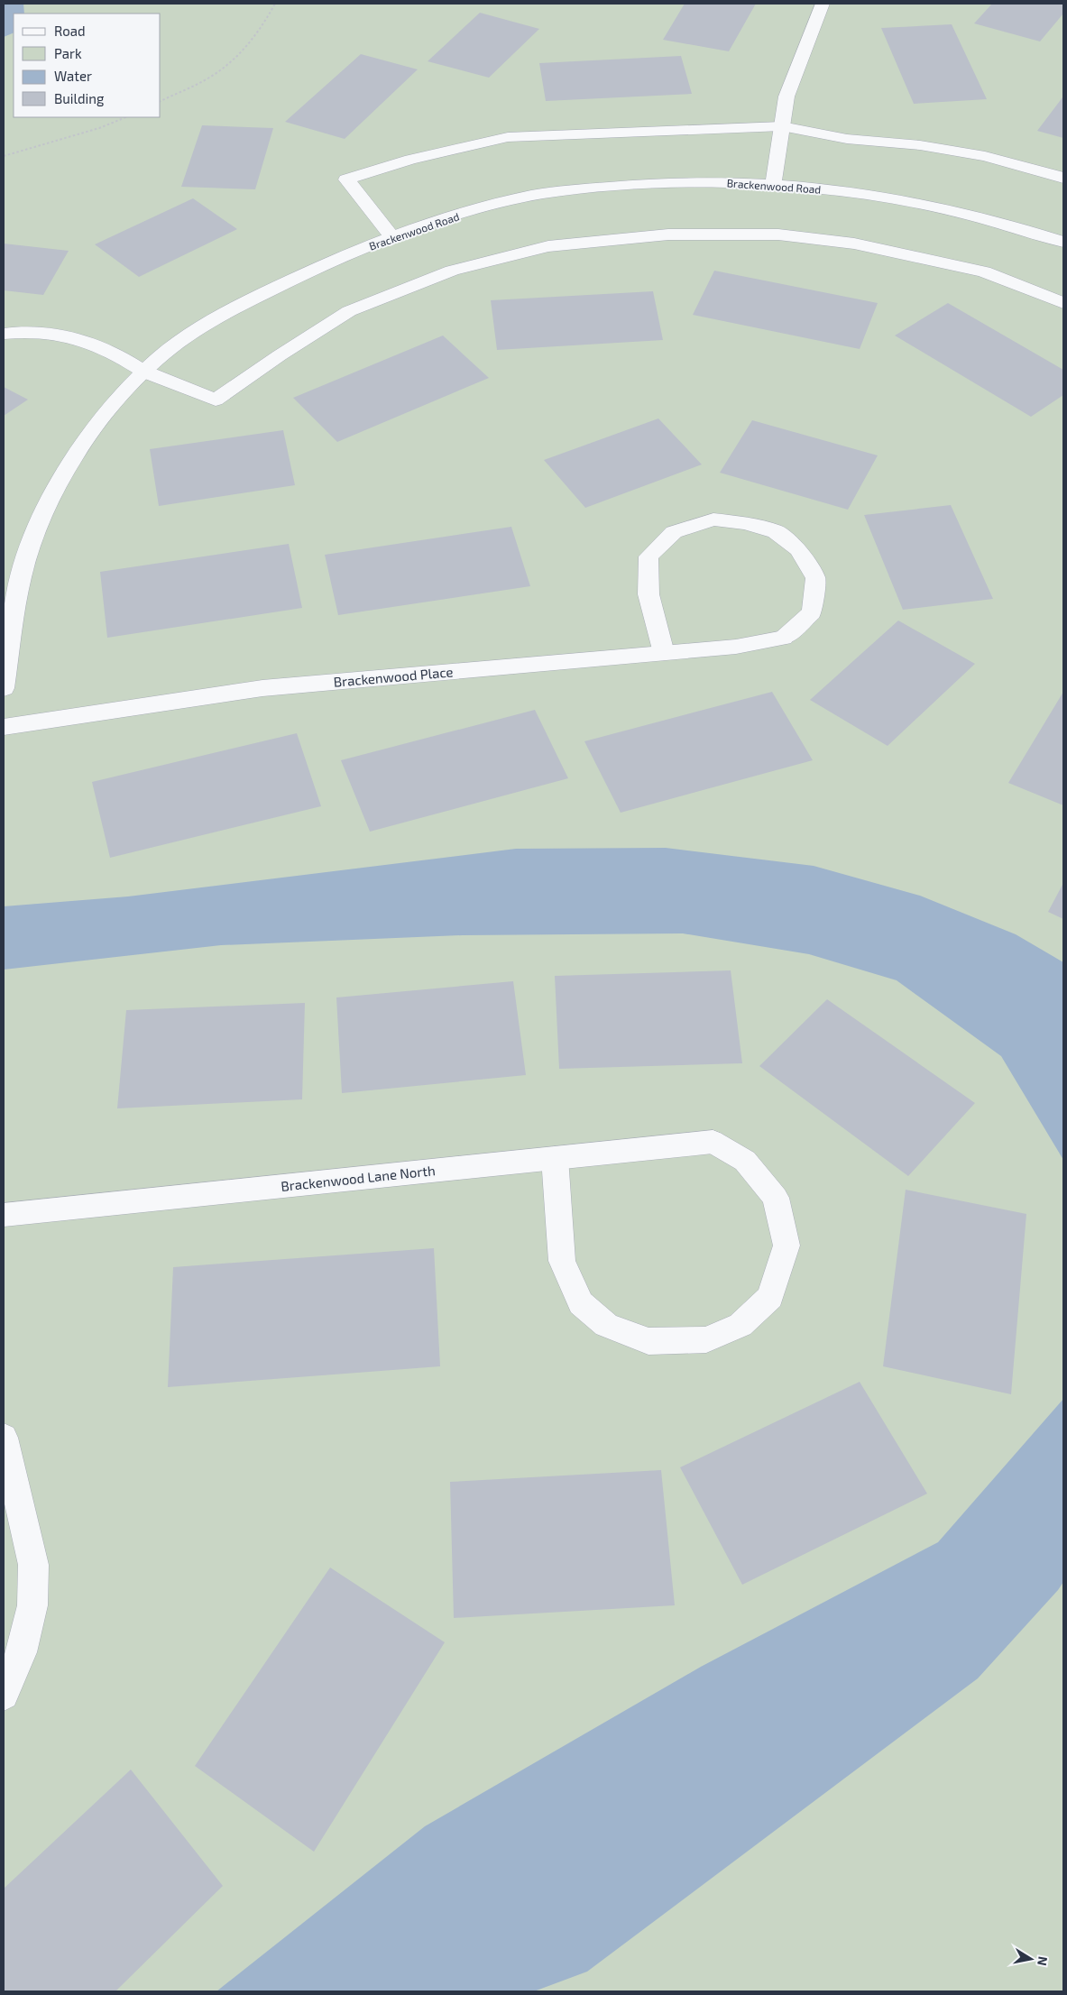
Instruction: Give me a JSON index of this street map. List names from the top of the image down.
{
  "streets": {
    "street": ["Brackenwood Road", "Brackenwood Place", "Brackenwood Lane North"]
  },
  "legend": [
    "Road",
    "Park",
    "Water",
    "Building"
  ],
  "north": "right"
}
